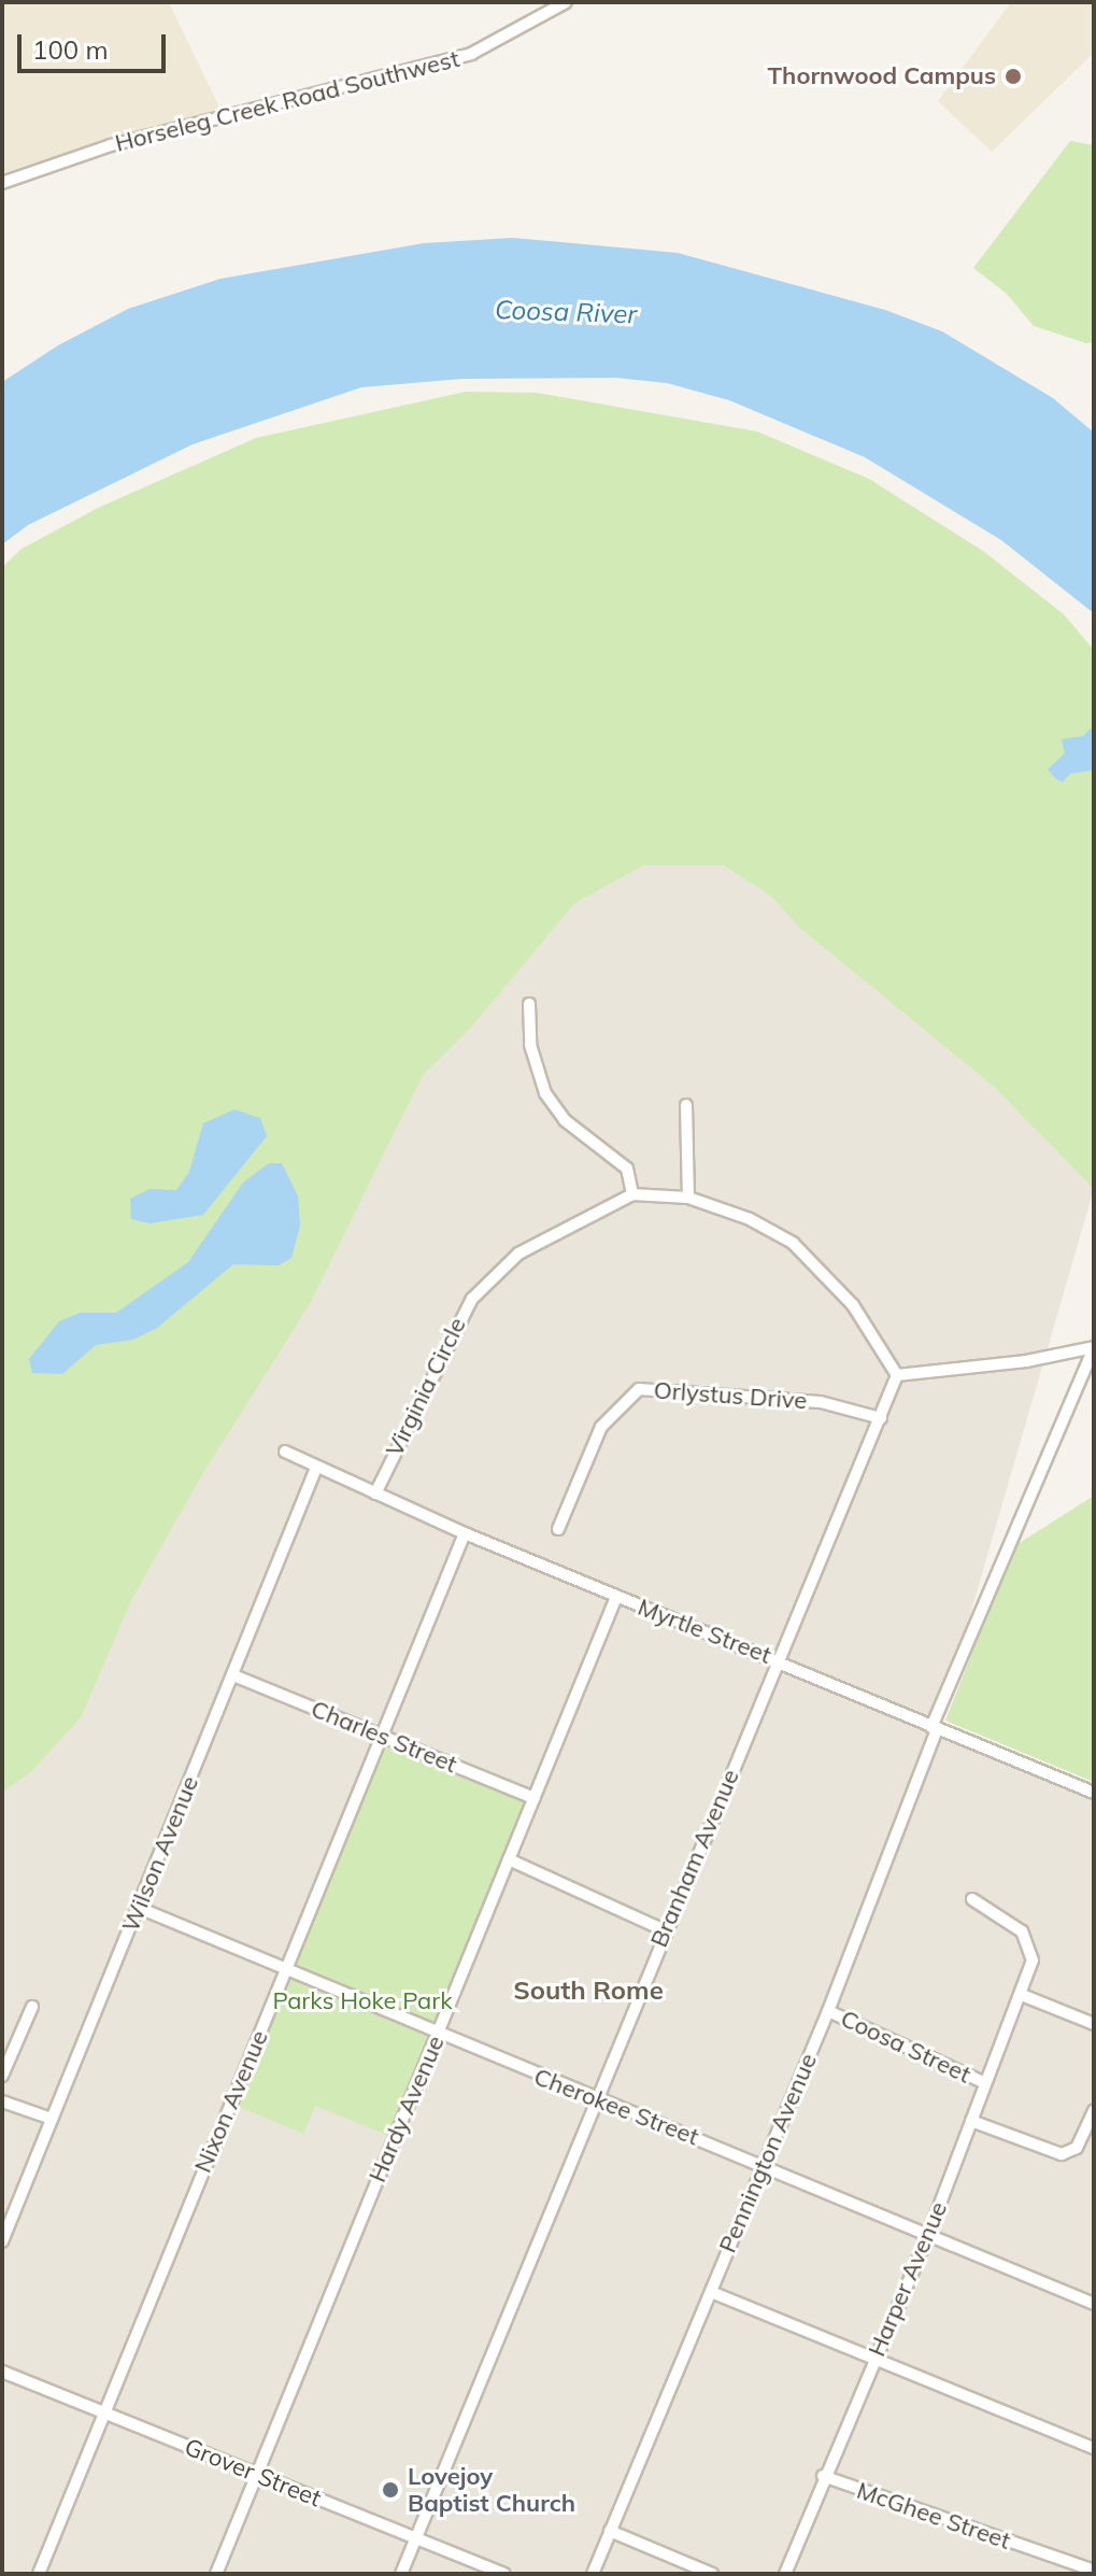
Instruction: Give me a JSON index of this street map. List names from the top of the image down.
{
  "streets": {
    "street": [
      "Horseleg Creek Road Southwest",
      "Virginia Circle",
      "Orlystus Drive",
      "Myrtle Street",
      "Charles Street",
      "Wilson Avenue",
      "Branham Avenue",
      "Coosa Street",
      "Nixon Avenue",
      "Cherokee Street",
      "Hardy Avenue",
      "Pennington Avenue",
      "Harper Avenue",
      "Grover Street",
      "McGhee Street"
    ]
  },
  "crossings": [
    ["Virginia Circle", "Myrtle Street"],
    ["Orlystus Drive", "Branham Avenue"],
    ["Myrtle Street", "Wilson Avenue"],
    ["Myrtle Street", "Branham Avenue"],
    ["Myrtle Street", "Nixon Avenue"],
    ["Myrtle Street", "Hardy Avenue"],
    ["Myrtle Street", "Pennington Avenue"],
    ["Charles Street", "Wilson Avenue"],
    ["Charles Street", "Nixon Avenue"],
    ["Charles Street", "Hardy Avenue"],
    ["Wilson Avenue", "Cherokee Street"],
    ["Branham Avenue", "Cherokee Street"],
    ["Branham Avenue", "Grover Street"],
    ["Coosa Street", "Pennington Avenue"],
    ["Coosa Street", "Harper Avenue"],
    ["Nixon Avenue", "Cherokee Street"],
    ["Nixon Avenue", "Grover Street"],
    ["Cherokee Street", "Hardy Avenue"],
    ["Cherokee Street", "Pennington Avenue"],
    ["Cherokee Street", "Harper Avenue"],
    ["Hardy Avenue", "Grover Street"],
    ["Harper Avenue", "McGhee Street"]
  ],
  "districts": ["South Rome"],
  "water": ["Coosa River"],
  "parks": ["Parks Hoke Park"],
  "places": ["Thornwood Campus", "Lovejoy Baptist Church"],
  "scale_bar": "100 m"
}
